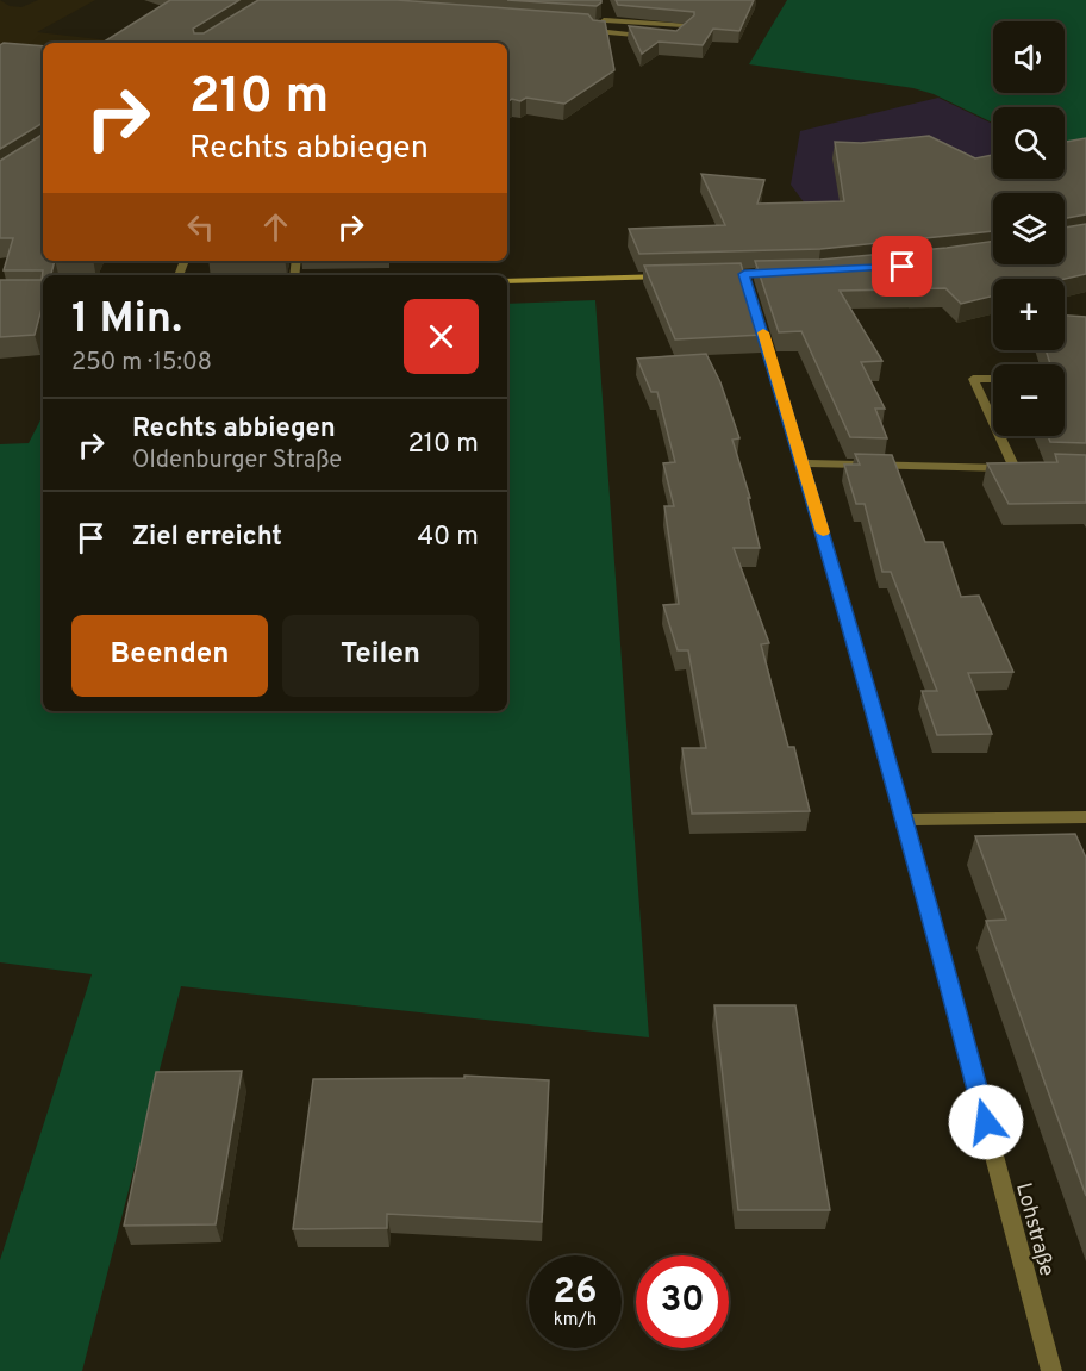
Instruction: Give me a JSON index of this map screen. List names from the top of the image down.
{
  "streets": {
    "street": ["Lohstraße"]
  },
  "page": {
    "map_buttons": ["+", "−"],
    "turn": ["210 m", "Rechts abbiegen"],
    "heading": ["1 Min.", "250 m · 15:08"],
    "list": [
      {
        "name": "Rechts abbiegen",
        "note": "Oldenburger Straße",
        "value": "210 m"
      },
      {
        "name": "Ziel erreicht",
        "value": "40 m"
      }
    ],
    "buttons": ["Beenden", "Teilen"],
    "speed": "26 km/h",
    "limit": "30"
  }
}
